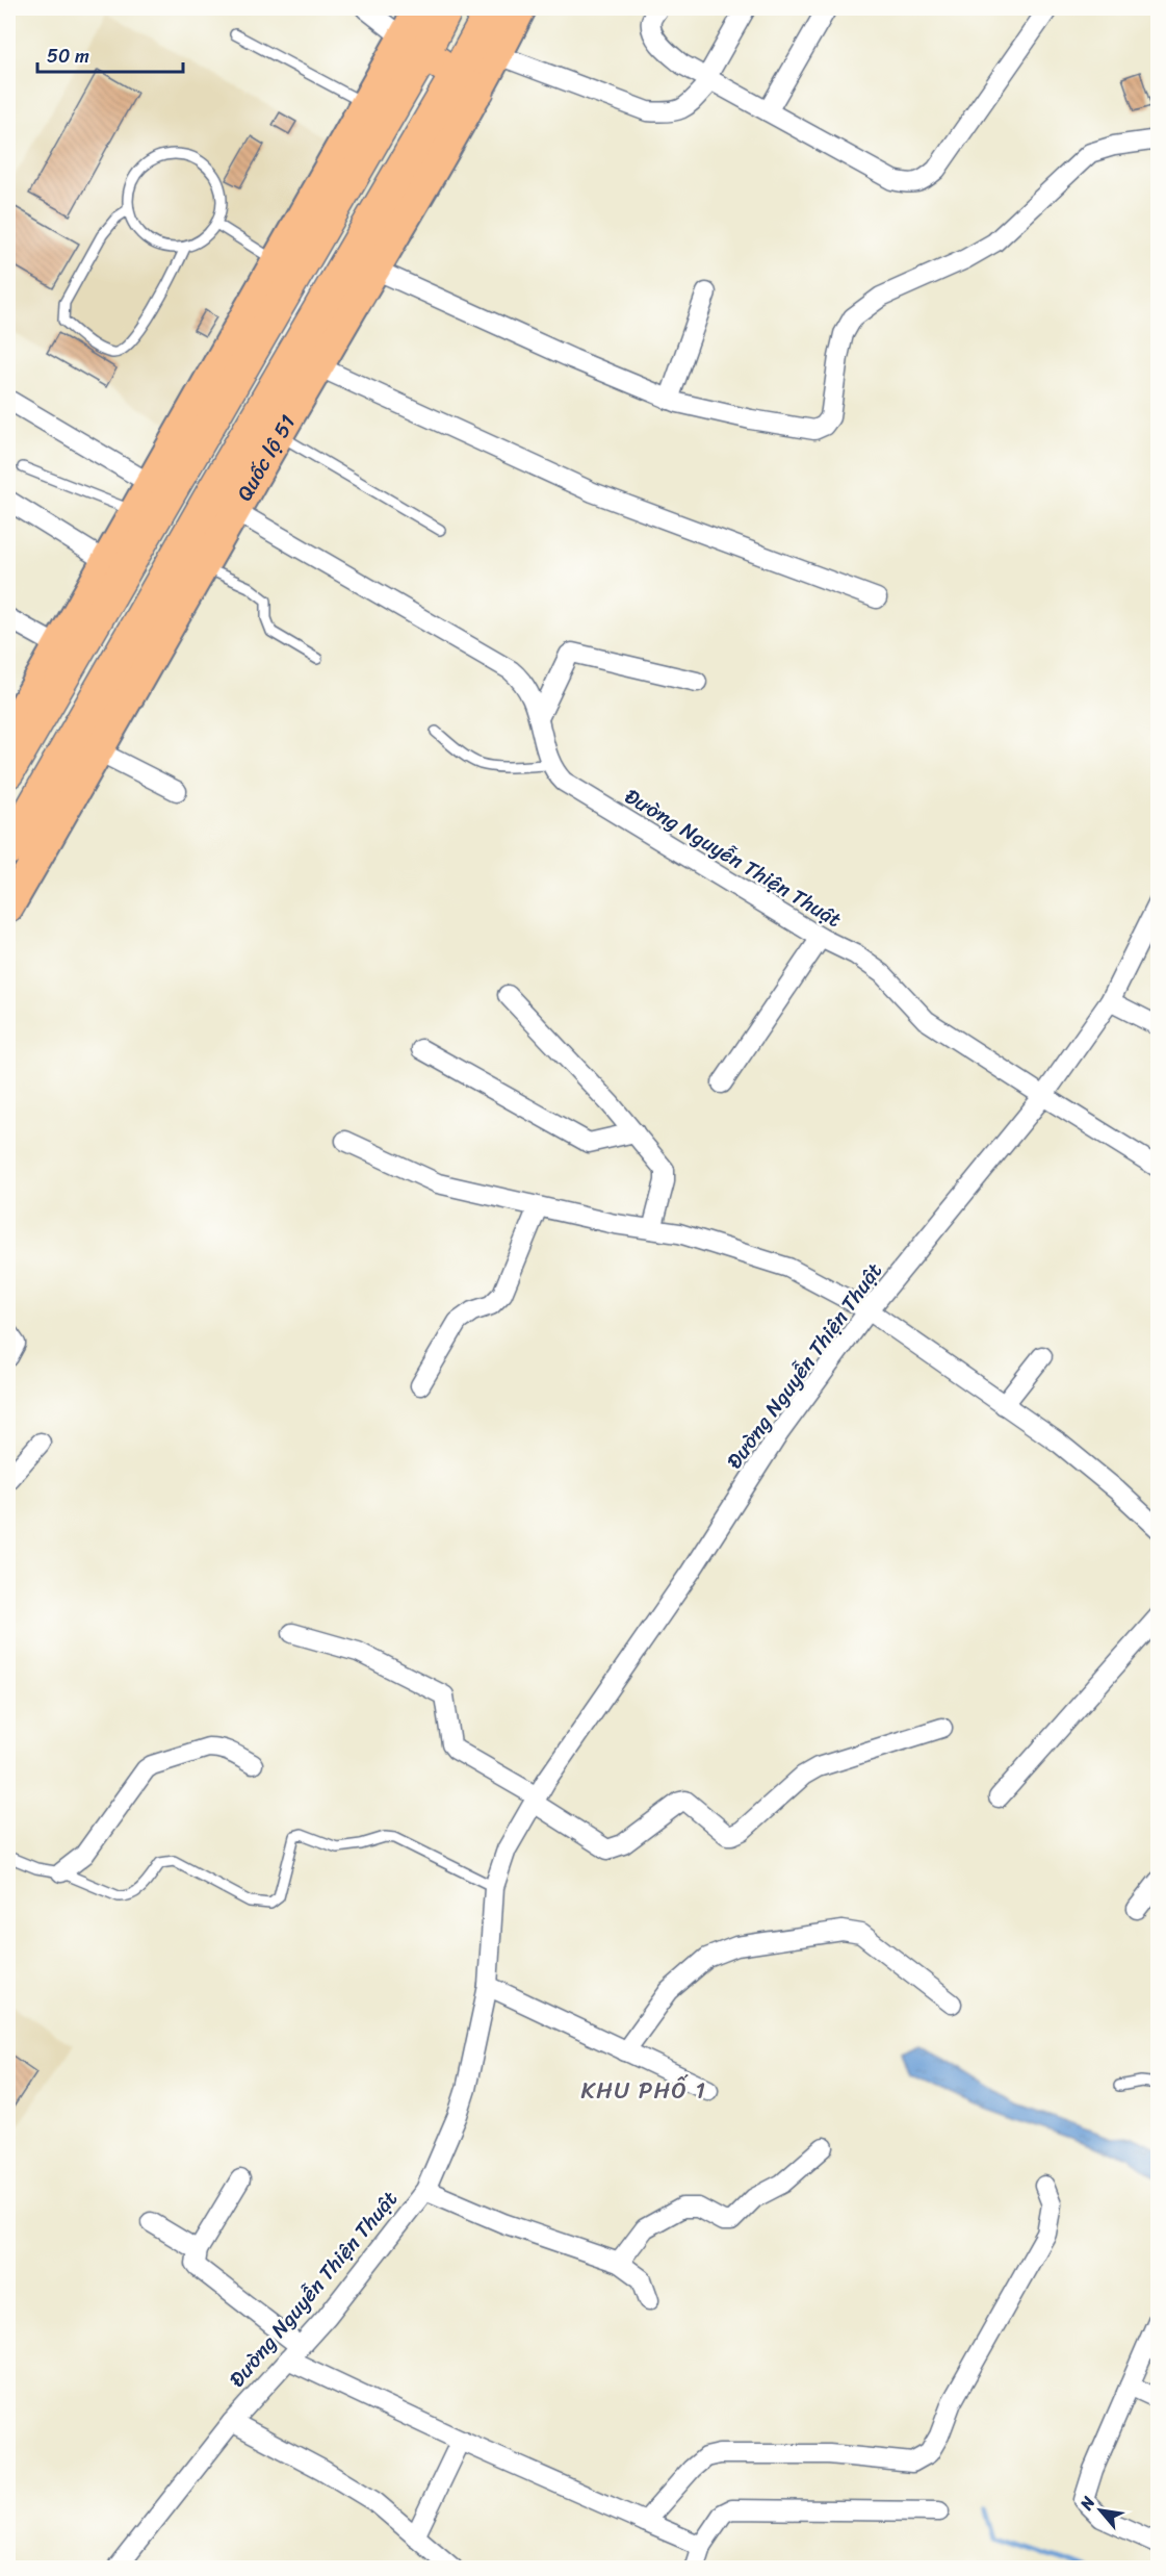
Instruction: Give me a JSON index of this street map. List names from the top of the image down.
{
  "streets": {
    "highway": ["Quốc lộ 51"],
    "street": ["Đường Nguyễn Thiện Thuật"]
  },
  "crossings": [
    ["Quốc lộ 51", "Đường Nguyễn Thiện Thuật"]
  ],
  "districts": ["KHU PHỐ 1"],
  "scale_bar": "50 m",
  "north": "top left"
}
